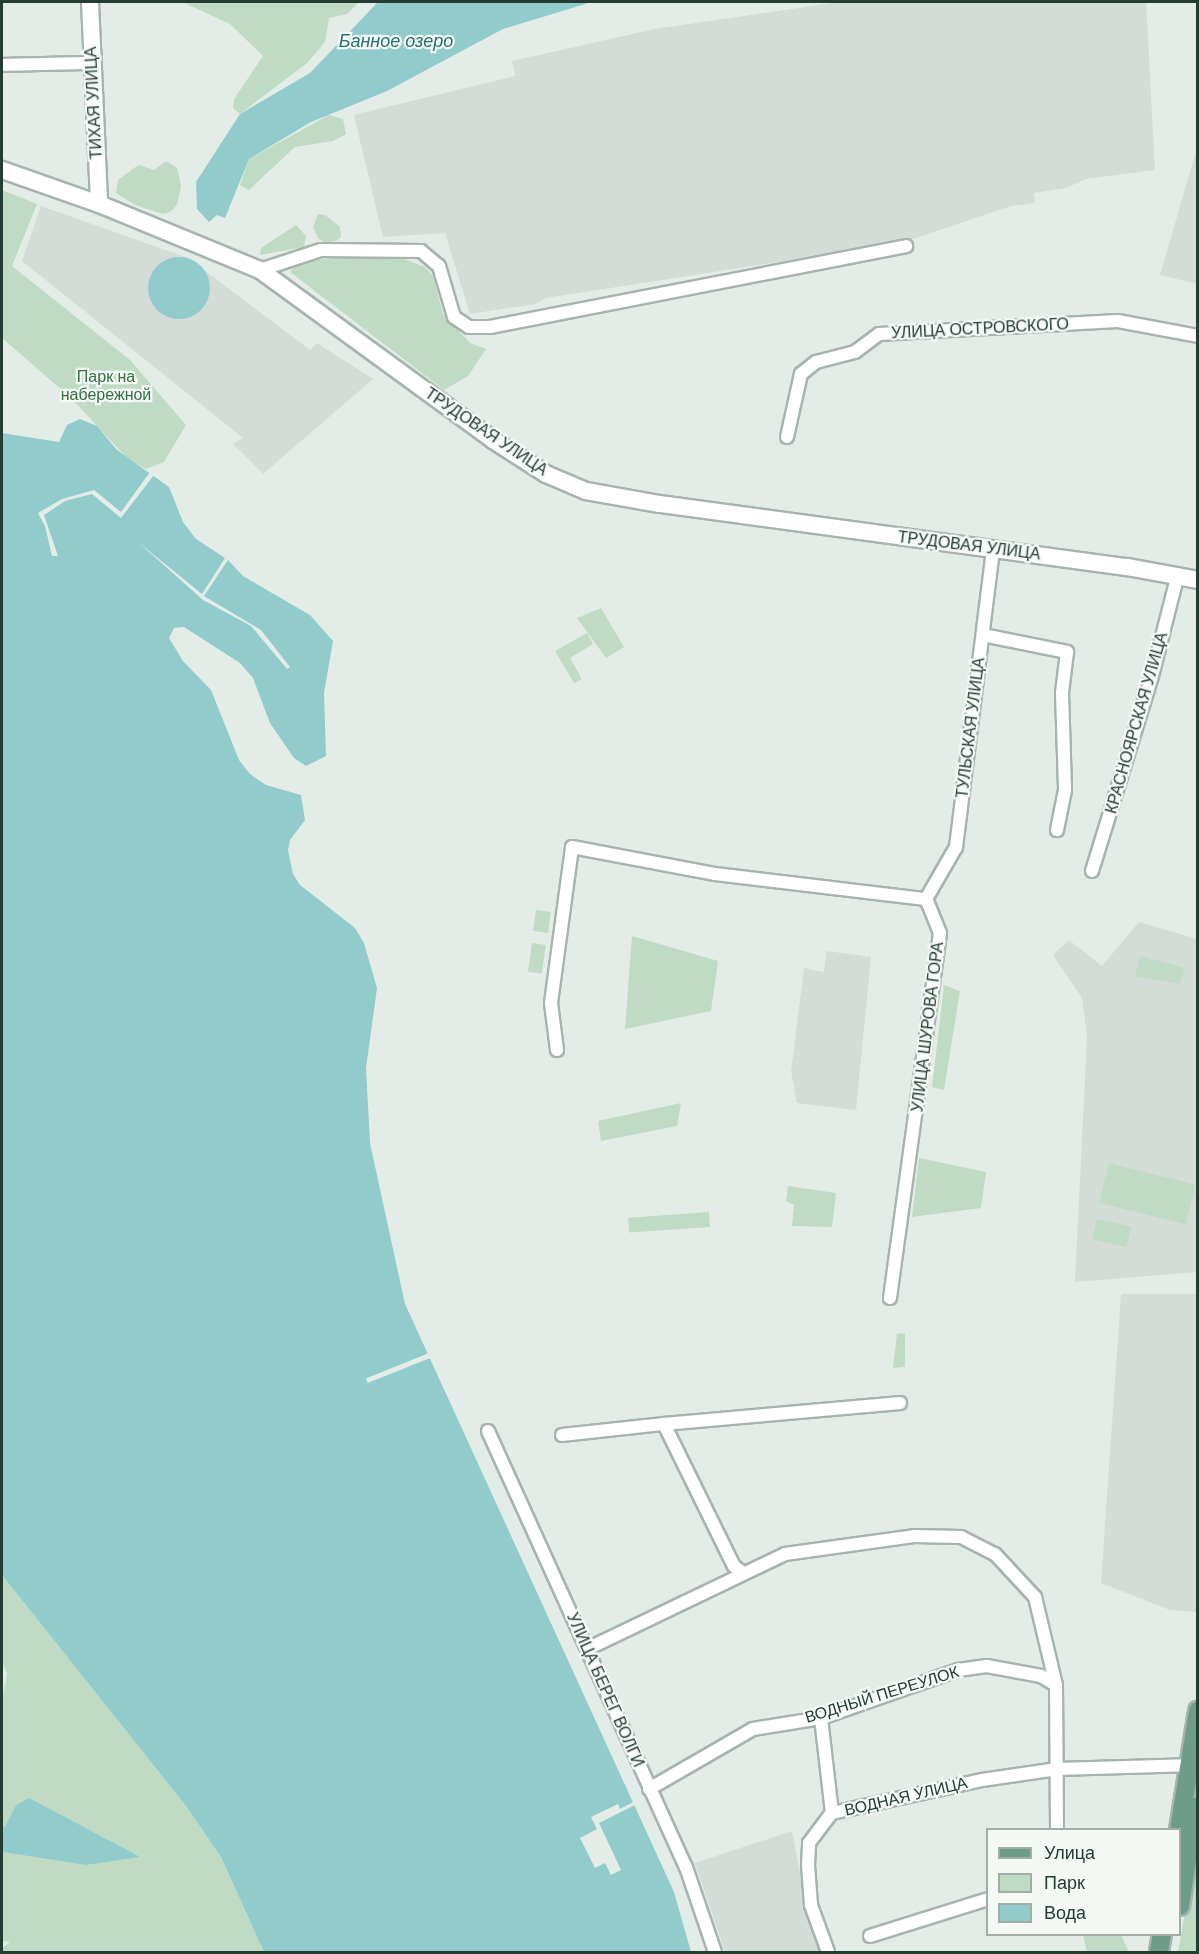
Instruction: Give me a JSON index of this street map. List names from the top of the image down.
{
  "streets": {
    "main road": ["ТИХАЯ УЛИЦА", "ТРУДОВАЯ УЛИЦА"],
    "street": [
      "УЛИЦА ОСТРОВСКОГО",
      "КРАСНОЯРСКАЯ УЛИЦА",
      "ТУЛЬСКАЯ УЛИЦА",
      "УЛИЦА ШУРОВА ГОРА",
      "УЛИЦА БЕРЕГ ВОЛГИ",
      "ВОДНЫЙ ПЕРЕУЛОК",
      "ВОДНАЯ УЛИЦА"
    ]
  },
  "crossings": [
    ["ТИХАЯ УЛИЦА", "ТРУДОВАЯ УЛИЦА"],
    ["ТРУДОВАЯ УЛИЦА", "КРАСНОЯРСКАЯ УЛИЦА"],
    ["ТРУДОВАЯ УЛИЦА", "ТУЛЬСКАЯ УЛИЦА"],
    ["ТУЛЬСКАЯ УЛИЦА", "УЛИЦА ШУРОВА ГОРА"],
    ["УЛИЦА БЕРЕГ ВОЛГИ", "ВОДНЫЙ ПЕРЕУЛОК"]
  ],
  "water": ["Банное озеро"],
  "parks": ["Парк на набережной"],
  "legend": ["Улица", "Парк", "Вода"]
}
